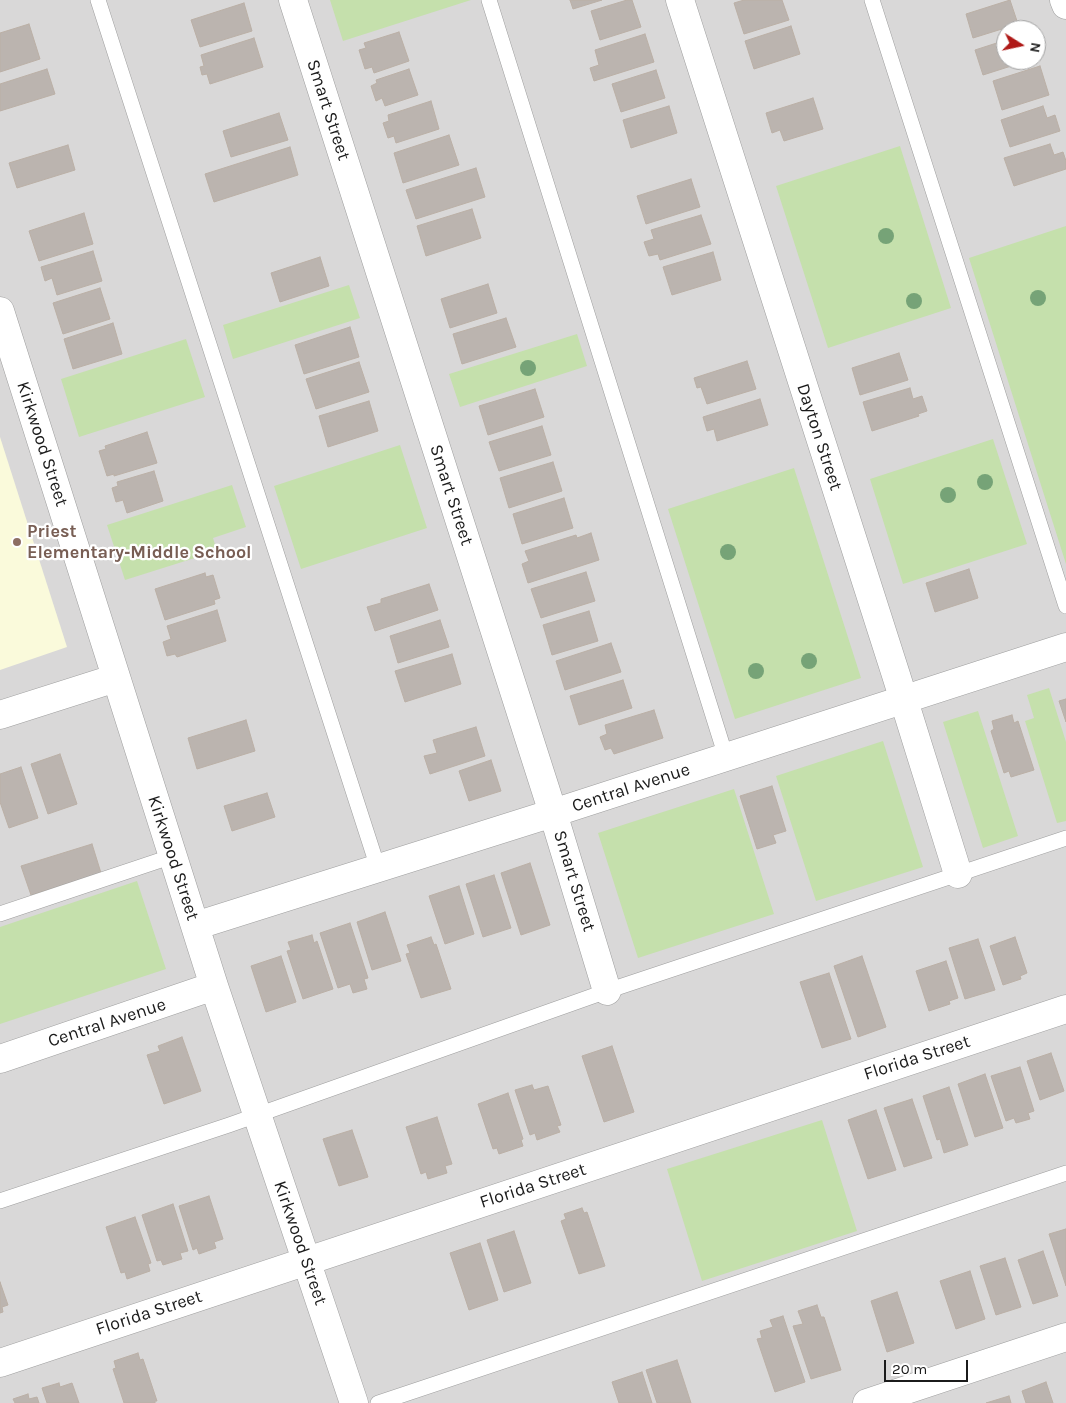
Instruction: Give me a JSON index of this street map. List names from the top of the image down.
{
  "streets": {
    "street": [
      "Smart Street",
      "Dayton Street",
      "Kirkwood Street",
      "Central Avenue",
      "Florida Street"
    ]
  },
  "crossings": [
    ["Smart Street", "Central Avenue"],
    ["Dayton Street", "Central Avenue"],
    ["Kirkwood Street", "Central Avenue"],
    ["Kirkwood Street", "Florida Street"]
  ],
  "places": ["Priest Elementary‑Middle School"],
  "scale_bar": "20 m",
  "north": "right"
}
